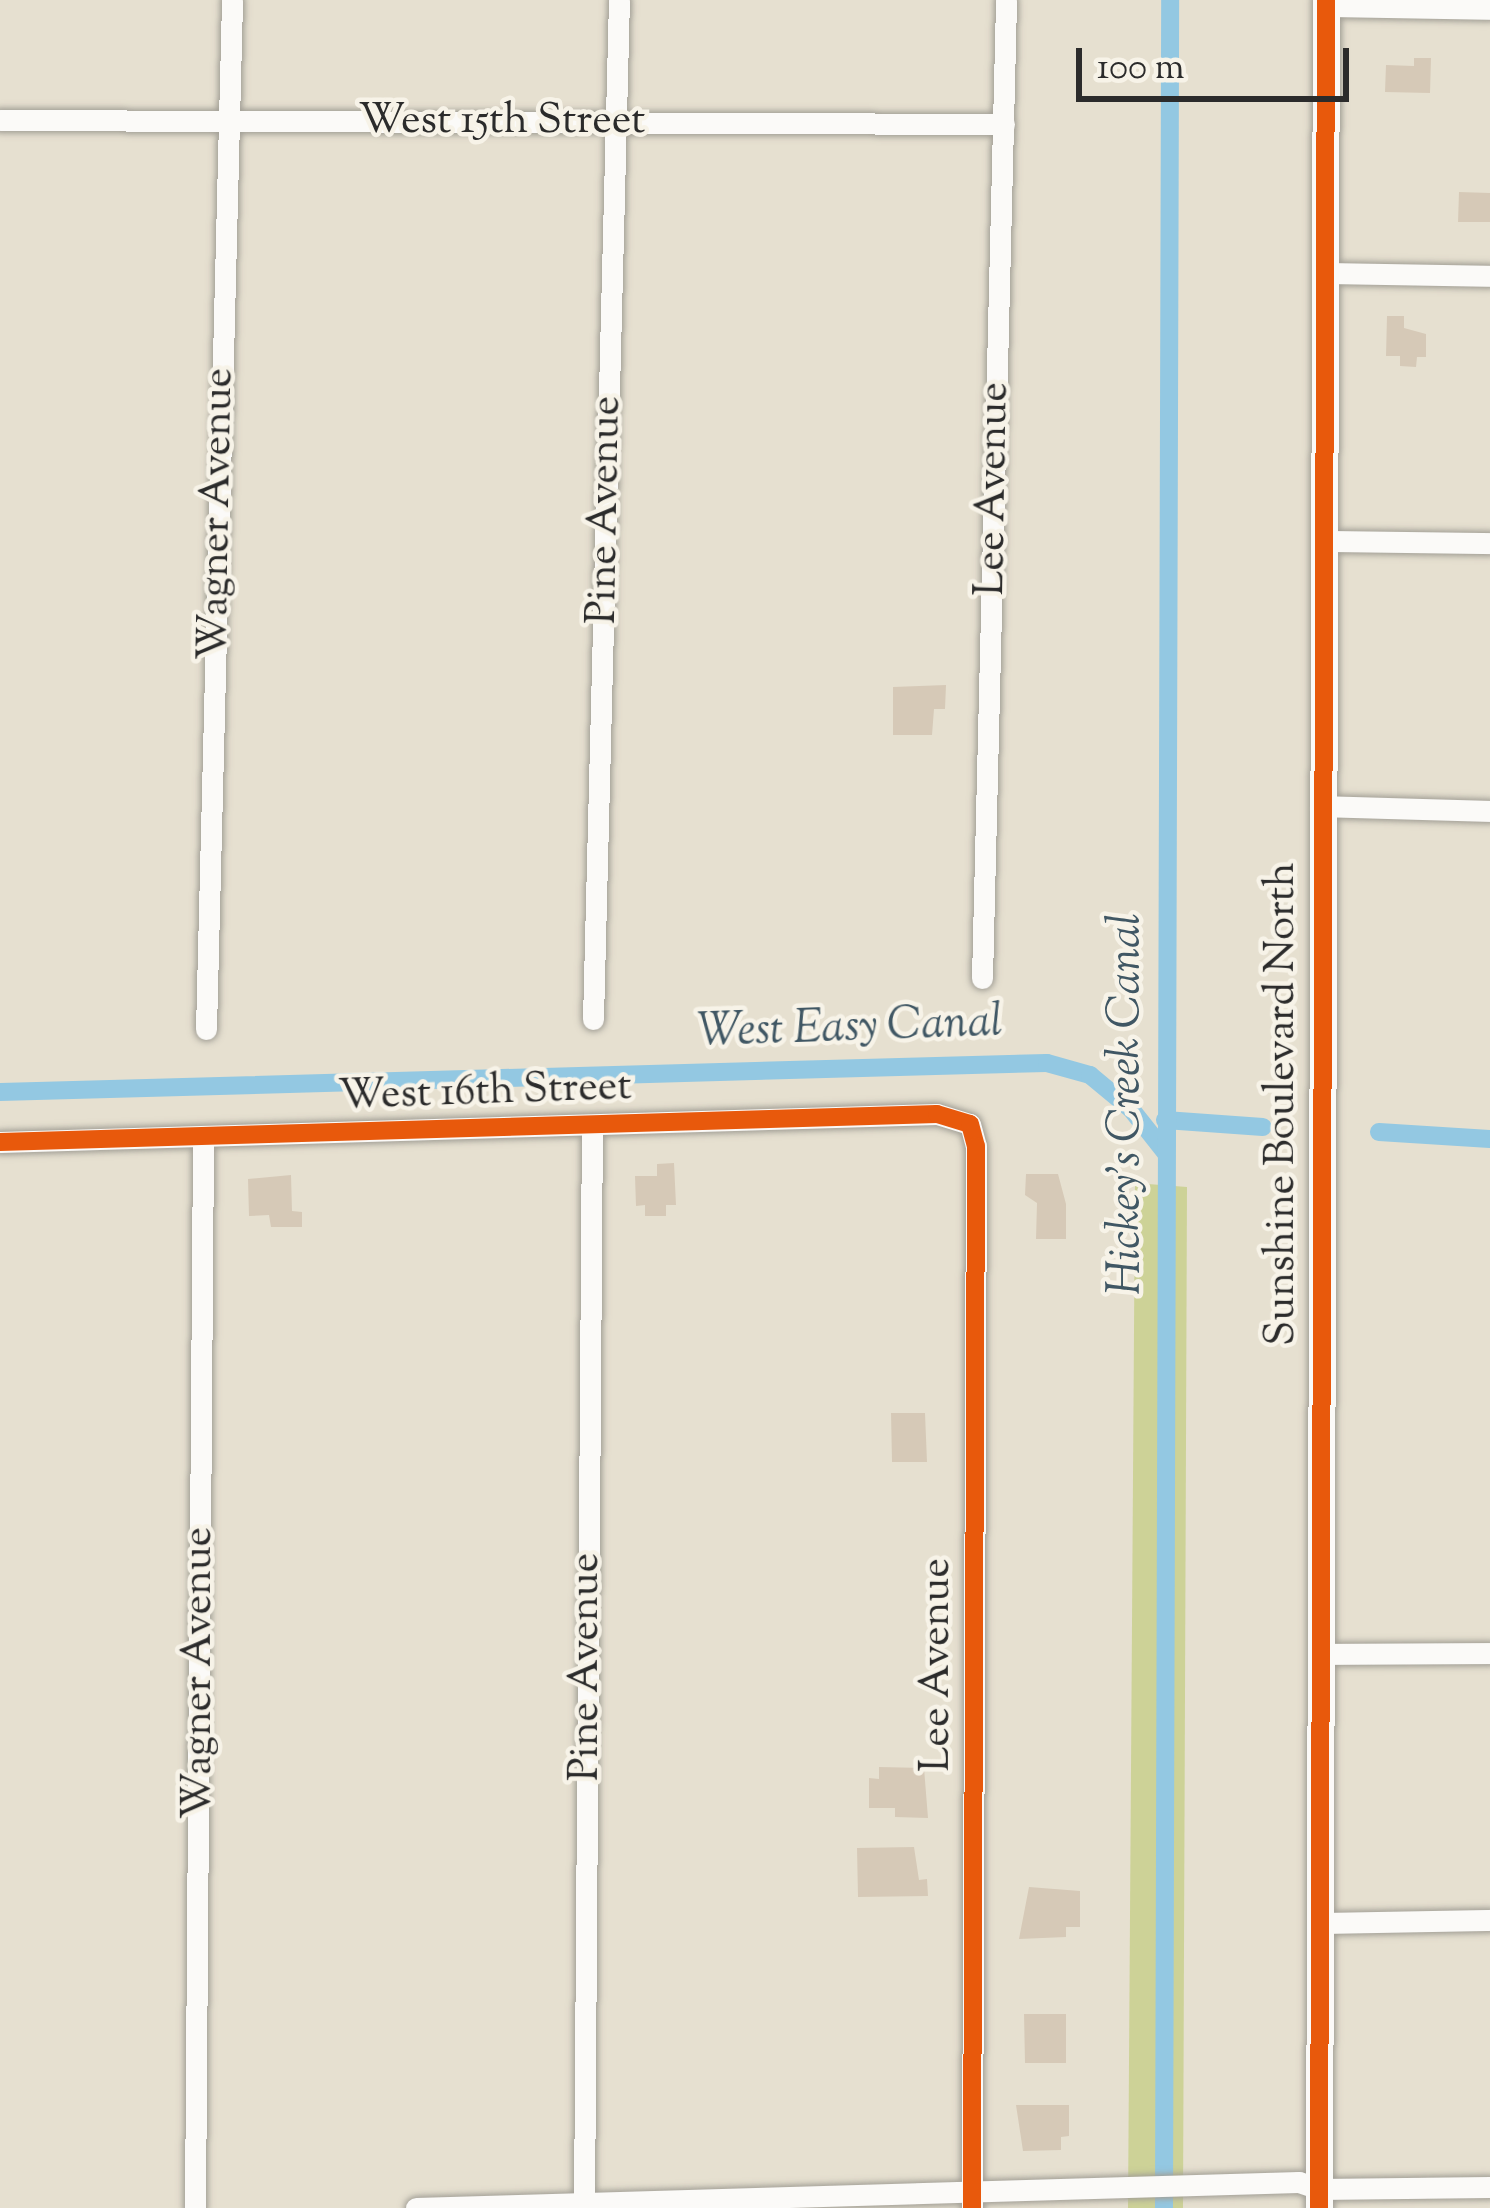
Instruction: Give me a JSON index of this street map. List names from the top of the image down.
{
  "streets": {
    "street": [
      "West 15th Street",
      "Lee Avenue",
      "Pine Avenue",
      "Wagner Avenue",
      "West 16th Street",
      "Sunshine Boulevard North"
    ]
  },
  "crossings": [
    ["West 15th Street", "Lee Avenue"],
    ["West 15th Street", "Pine Avenue"],
    ["West 15th Street", "Wagner Avenue"],
    ["Lee Avenue", "West 16th Street"],
    ["Pine Avenue", "West 16th Street"],
    ["Wagner Avenue", "West 16th Street"]
  ],
  "water": ["West Easy Canal", "Hickey's Creek Canal"],
  "scale_bar": "100 m"
}
